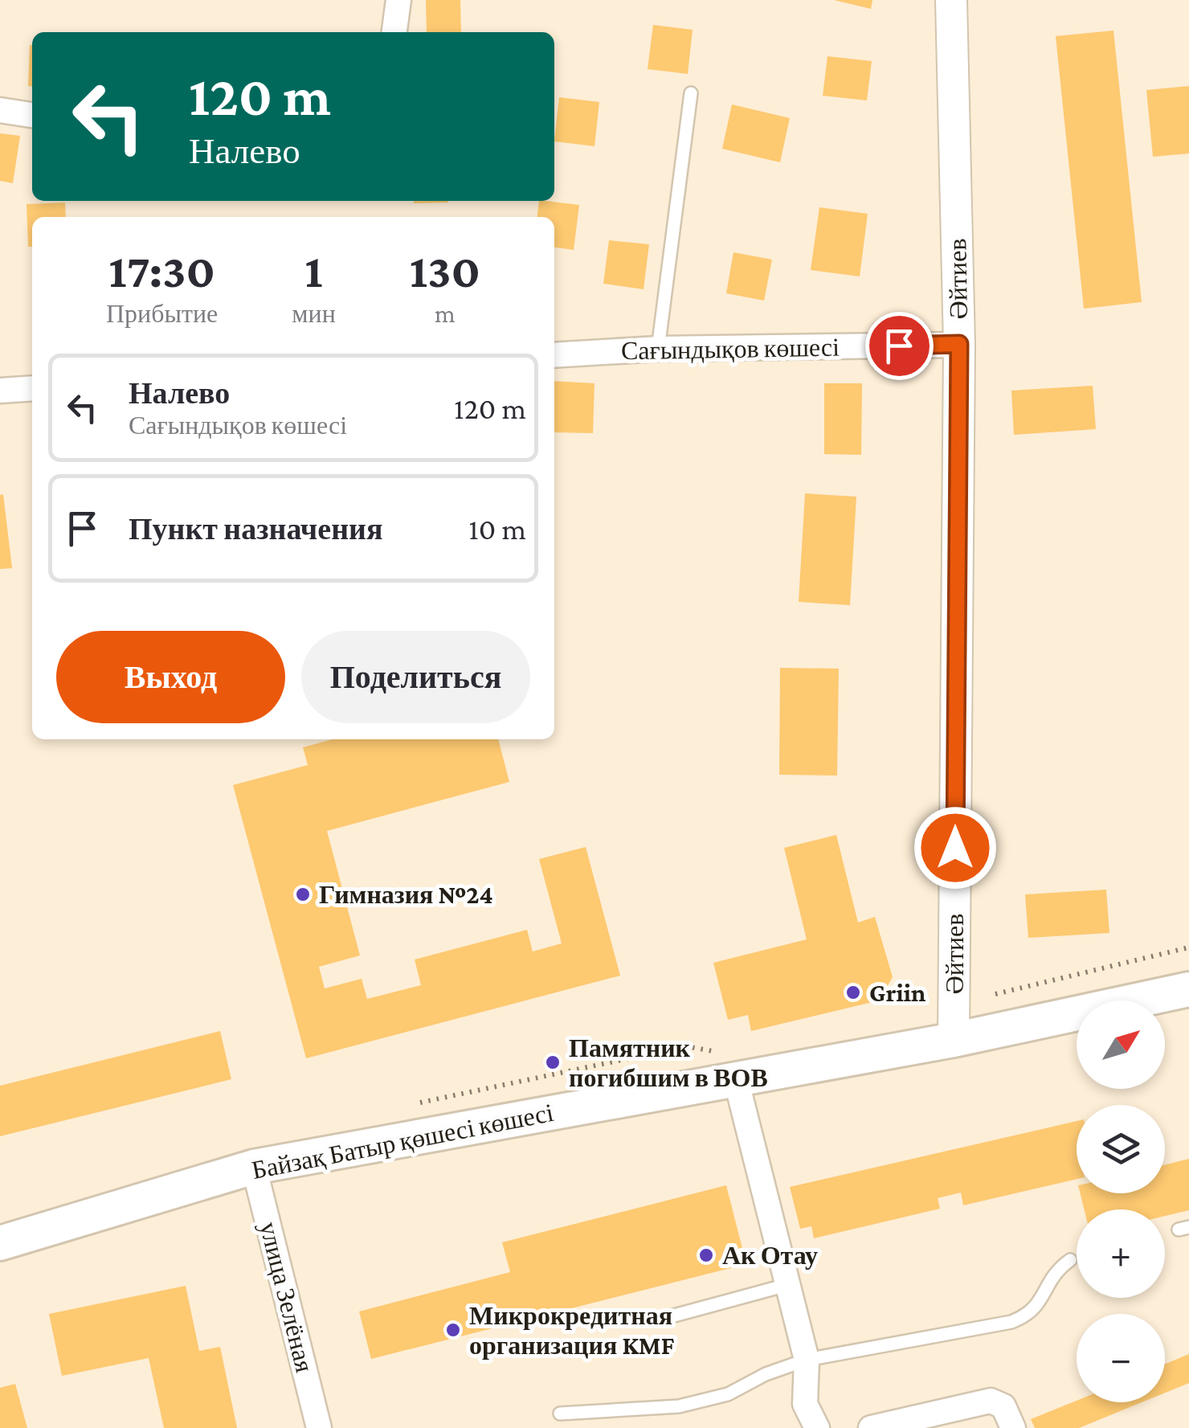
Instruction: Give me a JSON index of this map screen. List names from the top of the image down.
{
  "streets": {
    "main road": ["Байзақ Батыр қөшесі көшесі"],
    "street": ["Әйтиев", "Сағындықов көшесі", "улица Зелёная"]
  },
  "crossings": [
    ["Әйтиев", "Сағындықов көшесі"],
    ["Әйтиев", "Байзақ Батыр қөшесі көшесі"],
    ["Байзақ Батыр қөшесі көшесі", "улица Зелёная"]
  ],
  "places": [
    "Гимназия №24",
    "Griin",
    "Памятник погибшим в ВОВ",
    "Ак Отау",
    "Микрокредитная организация KMF"
  ],
  "north": "top right",
  "page": {
    "turn": ["120 m", "Налево"],
    "eta": [
      "17:30",
      "Прибытие",
      "1",
      "мин",
      "130",
      "m"
    ],
    "list": [
      {
        "name": "Налево",
        "note": "Сағындықов көшесі",
        "value": "120 m"
      },
      {
        "name": "Пункт назначения",
        "value": "10 m"
      }
    ],
    "buttons": ["Выход", "Поделиться"],
    "map_buttons": ["+", "−"]
  }
}
